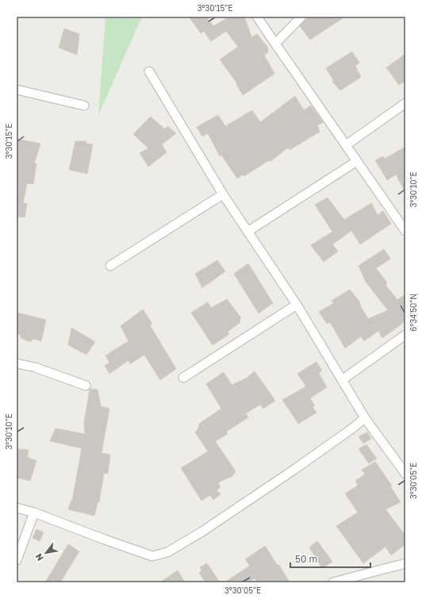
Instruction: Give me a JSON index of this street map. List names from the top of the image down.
{
  "scale_bar": "50 m",
  "north": "bottom left",
  "coordinates": [
    "3°30'15\"E",
    "3°30'10\"E",
    "6°34'50\"N",
    "3°30'05\"E"
  ]
}
